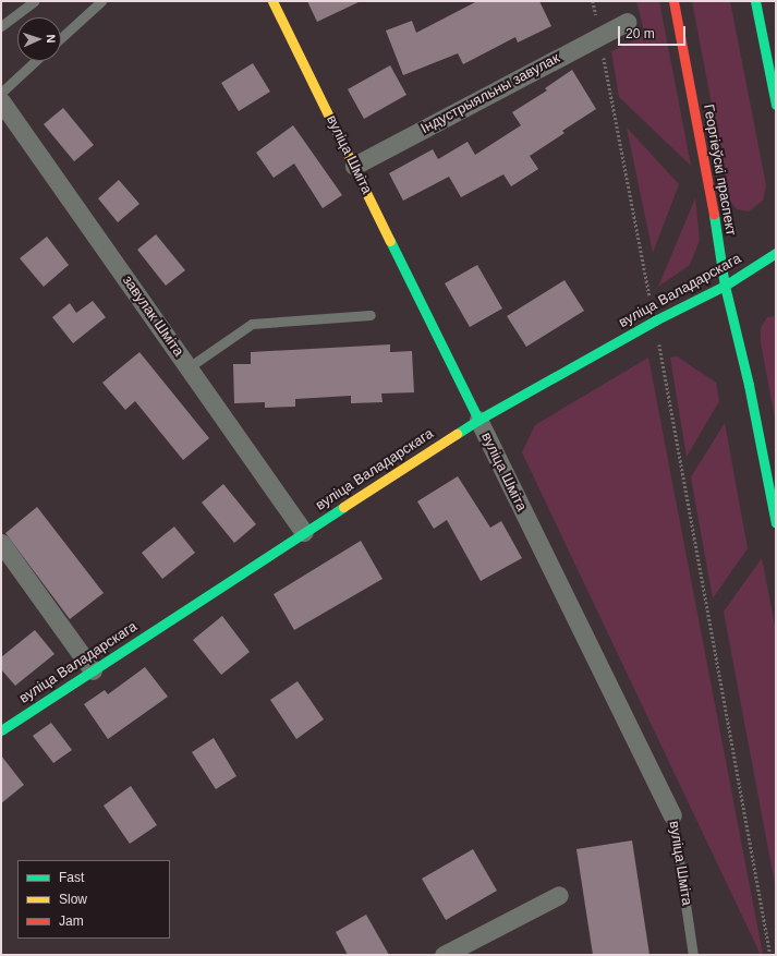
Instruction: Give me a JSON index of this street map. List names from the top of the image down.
{
  "streets": {
    "main road": ["вуліца Шміта", "Георгіеўскі праспект", "вуліца Валадарскага"],
    "street": ["Індустрыяльны завулак", "завулак Шміта"]
  },
  "crossings": [
    ["Індустрыяльны завулак", "вуліца Шміта"],
    ["вуліца Шміта", "вуліца Валадарскага"],
    ["Георгіеўскі праспект", "вуліца Валадарскага"],
    ["вуліца Валадарскага", "завулак Шміта"]
  ],
  "legend": ["Fast", "Slow", "Jam"],
  "scale_bar": "20 m",
  "north": "right"
}
